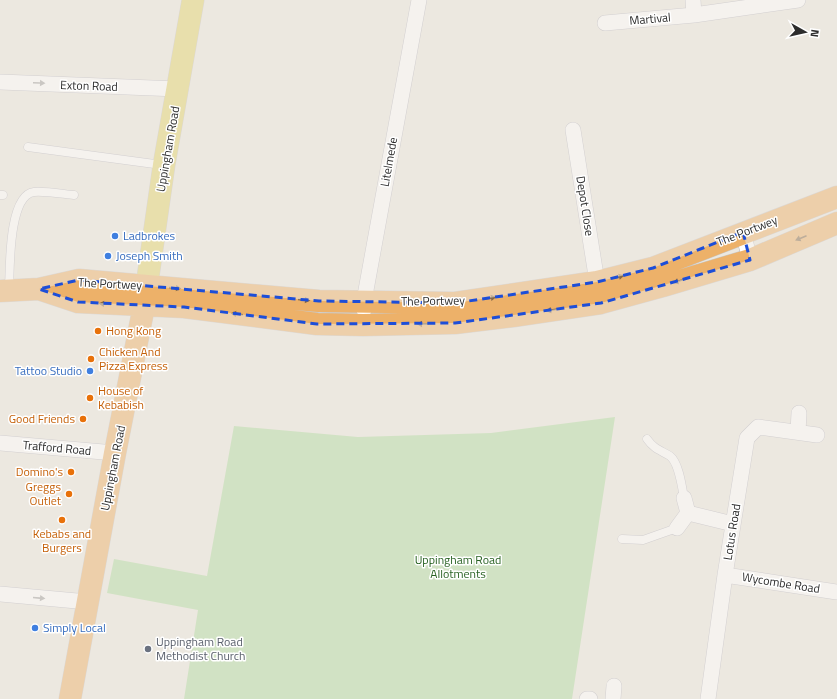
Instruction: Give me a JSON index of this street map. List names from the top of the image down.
{
  "streets": {
    "highway": ["Uppingham Road", "The Portwey"],
    "street": [
      "Martival",
      "Exton Road",
      "Litelmede",
      "Depot Close",
      "Trafford Road",
      "Lotus Road",
      "Wycombe Road"
    ]
  },
  "crossings": [
    ["Exton Road", "Uppingham Road"],
    ["Uppingham Road", "The Portwey"],
    ["Uppingham Road", "Trafford Road"],
    ["Litelmede", "The Portwey"],
    ["Depot Close", "The Portwey"],
    ["Lotus Road", "Wycombe Road"]
  ],
  "one_way": ["Exton Road"],
  "parks": ["Uppingham Road Allotments"],
  "places": [
    "Ladbrokes",
    "Joseph Smith",
    "Hong Kong",
    "Chicken And Pizza Express",
    "Tattoo Studio",
    "House of Kebabish",
    "Good Friends",
    "Domino's",
    "Greggs Outlet",
    "Kebabs and Burgers",
    "Simply Local",
    "Uppingham Road Methodist Church"
  ],
  "north": "right"
}
